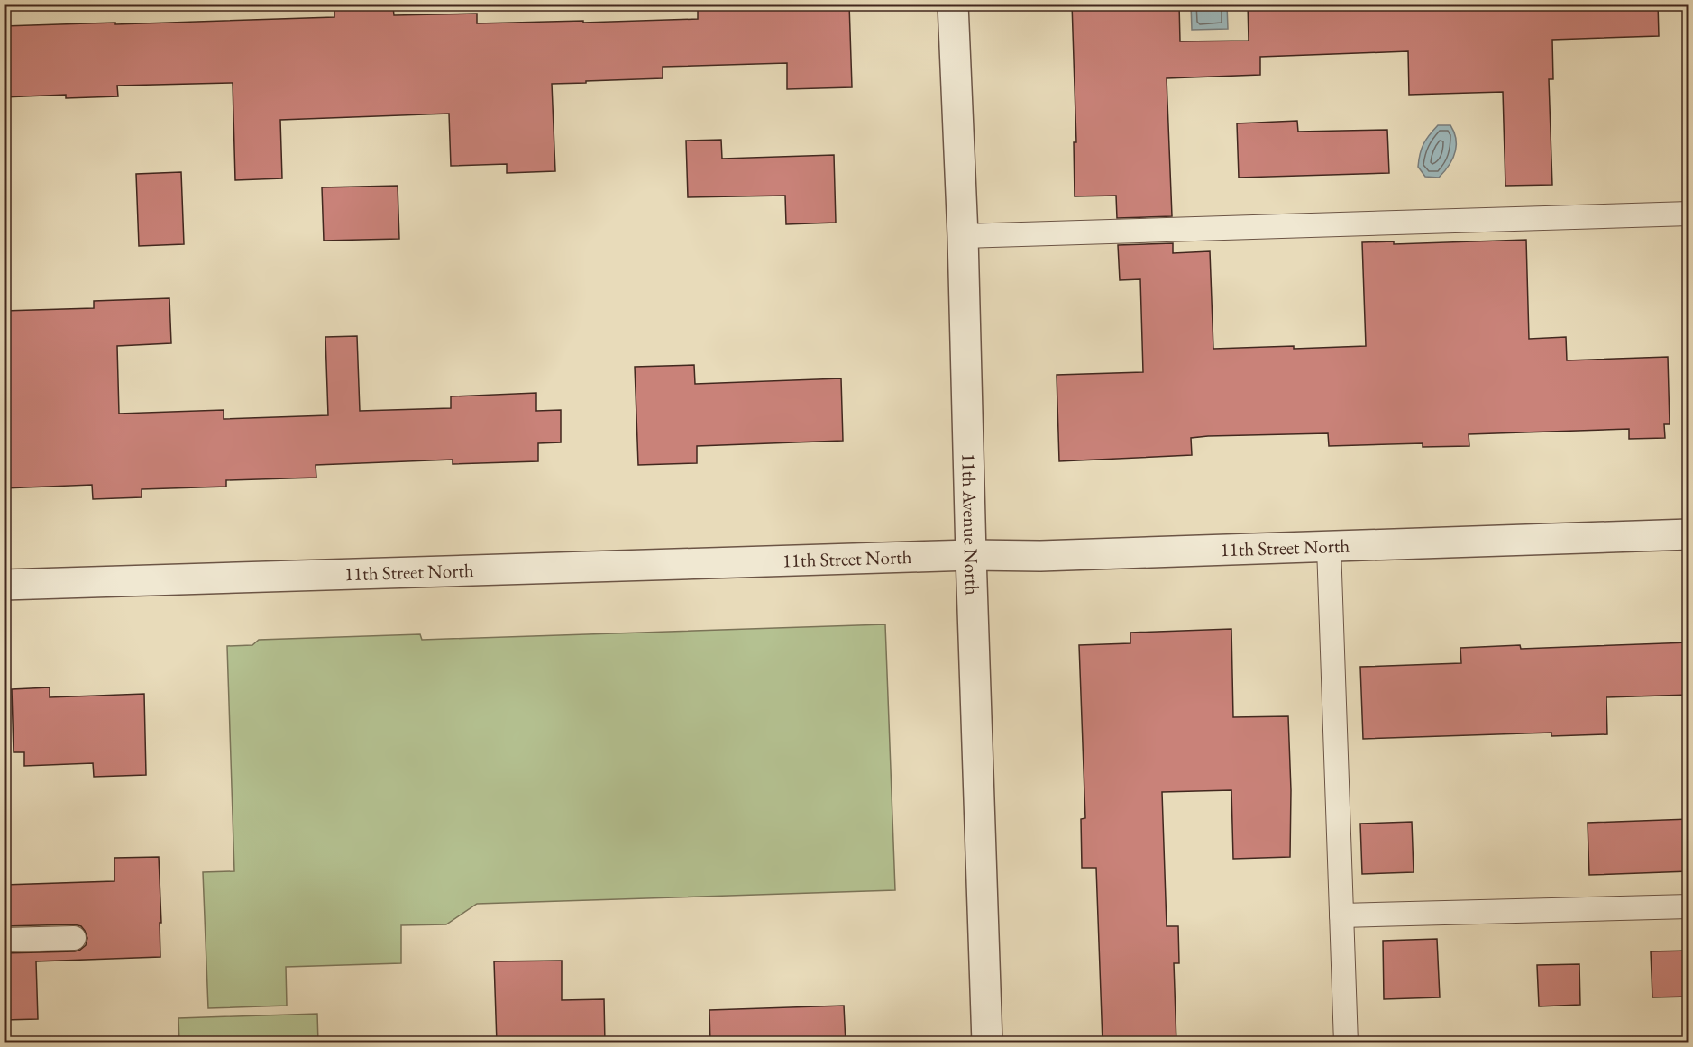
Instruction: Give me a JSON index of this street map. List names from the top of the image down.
{
  "streets": {
    "street": ["11th Avenue North", "11th Street North"]
  },
  "crossings": [
    ["11th Avenue North", "11th Street North"]
  ]
}
